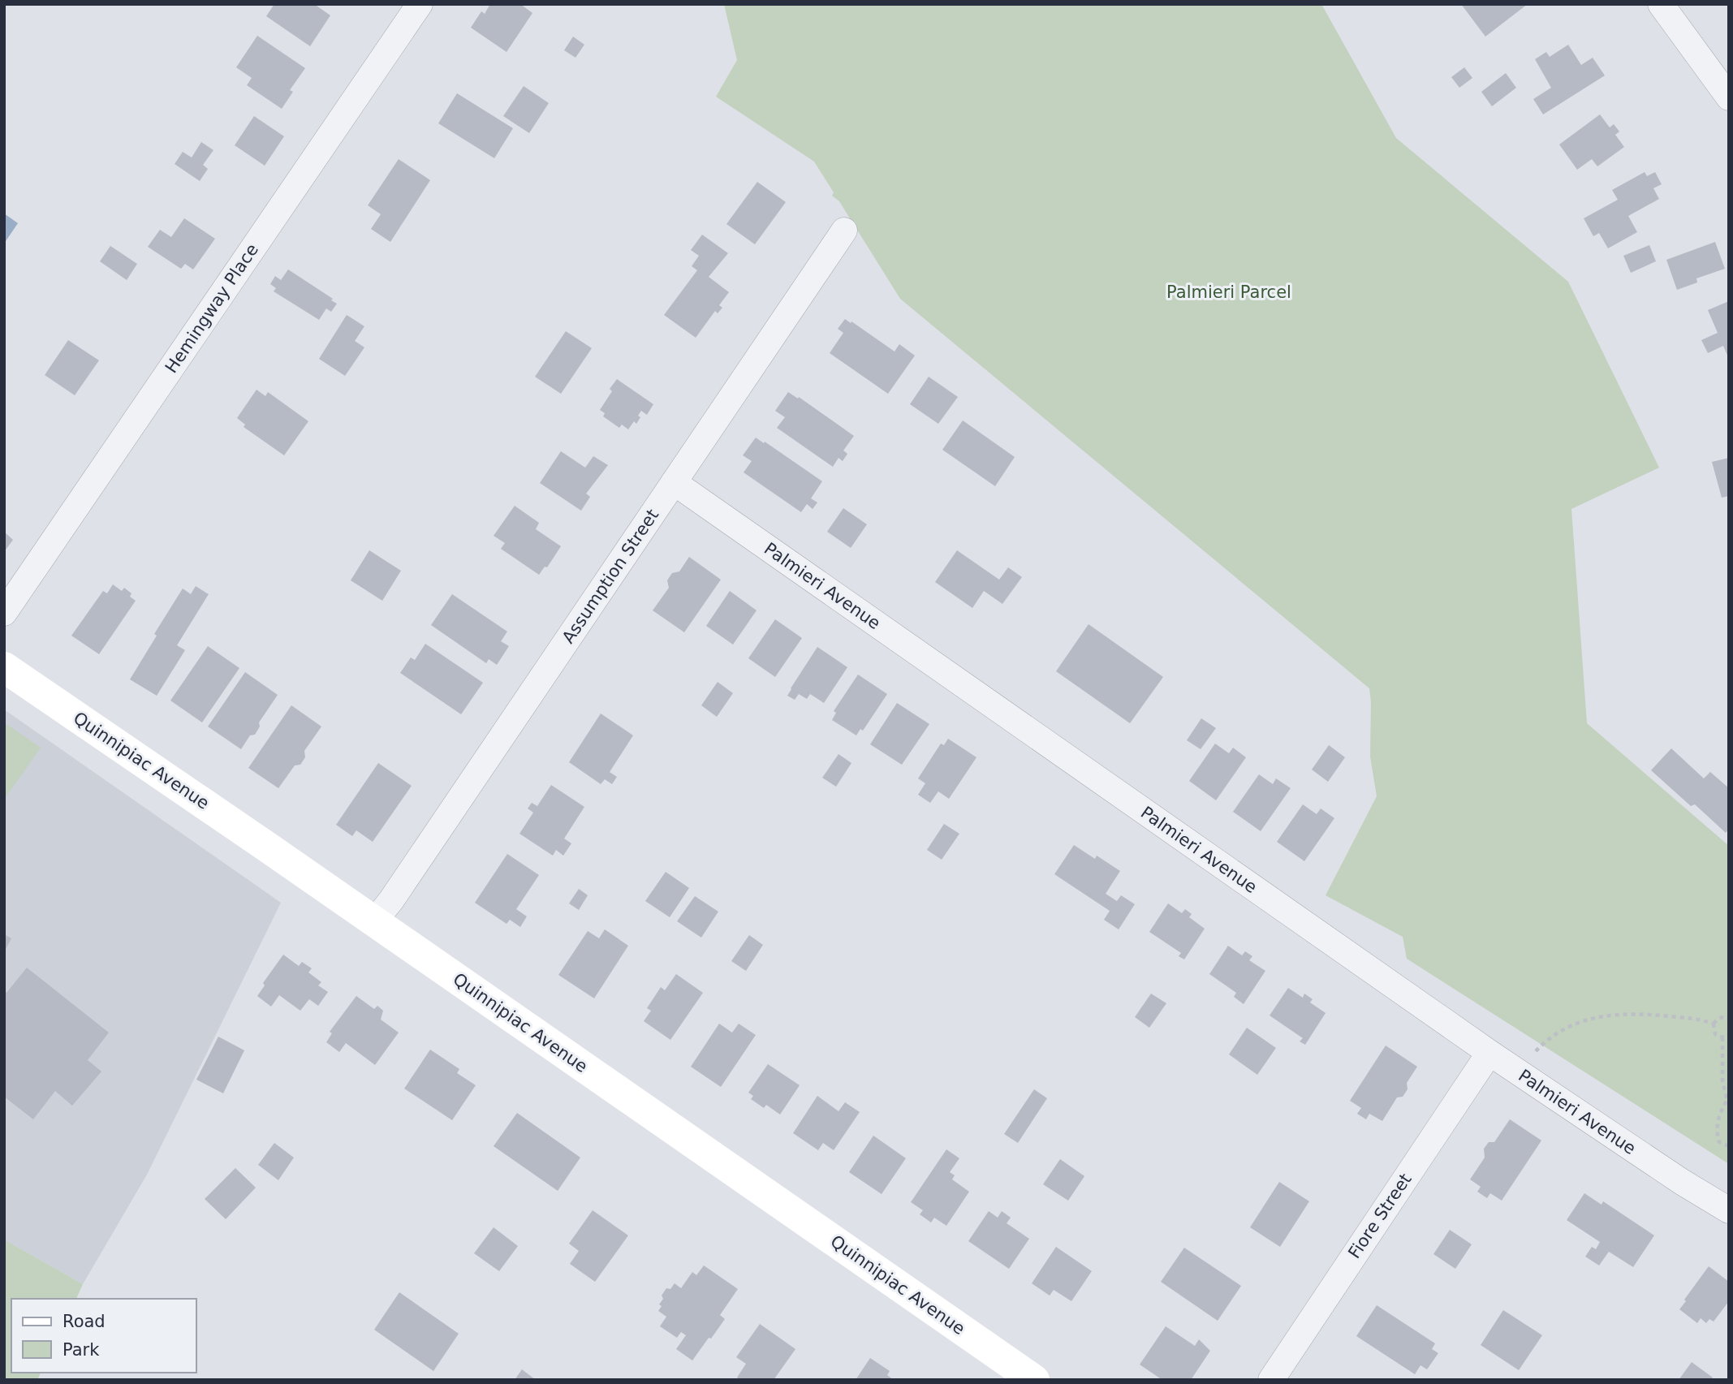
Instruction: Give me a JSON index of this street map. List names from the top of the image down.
{
  "streets": {
    "main road": ["Quinnipiac Avenue"],
    "street": [
      "Hemingway Place",
      "Assumption Street",
      "Palmieri Avenue",
      "Fiore Street"
    ]
  },
  "crossings": [
    ["Assumption Street", "Palmieri Avenue"],
    ["Assumption Street", "Quinnipiac Avenue"],
    ["Palmieri Avenue", "Fiore Street"]
  ],
  "parks": ["Palmieri Parcel"],
  "legend": ["Road", "Park"]
}
